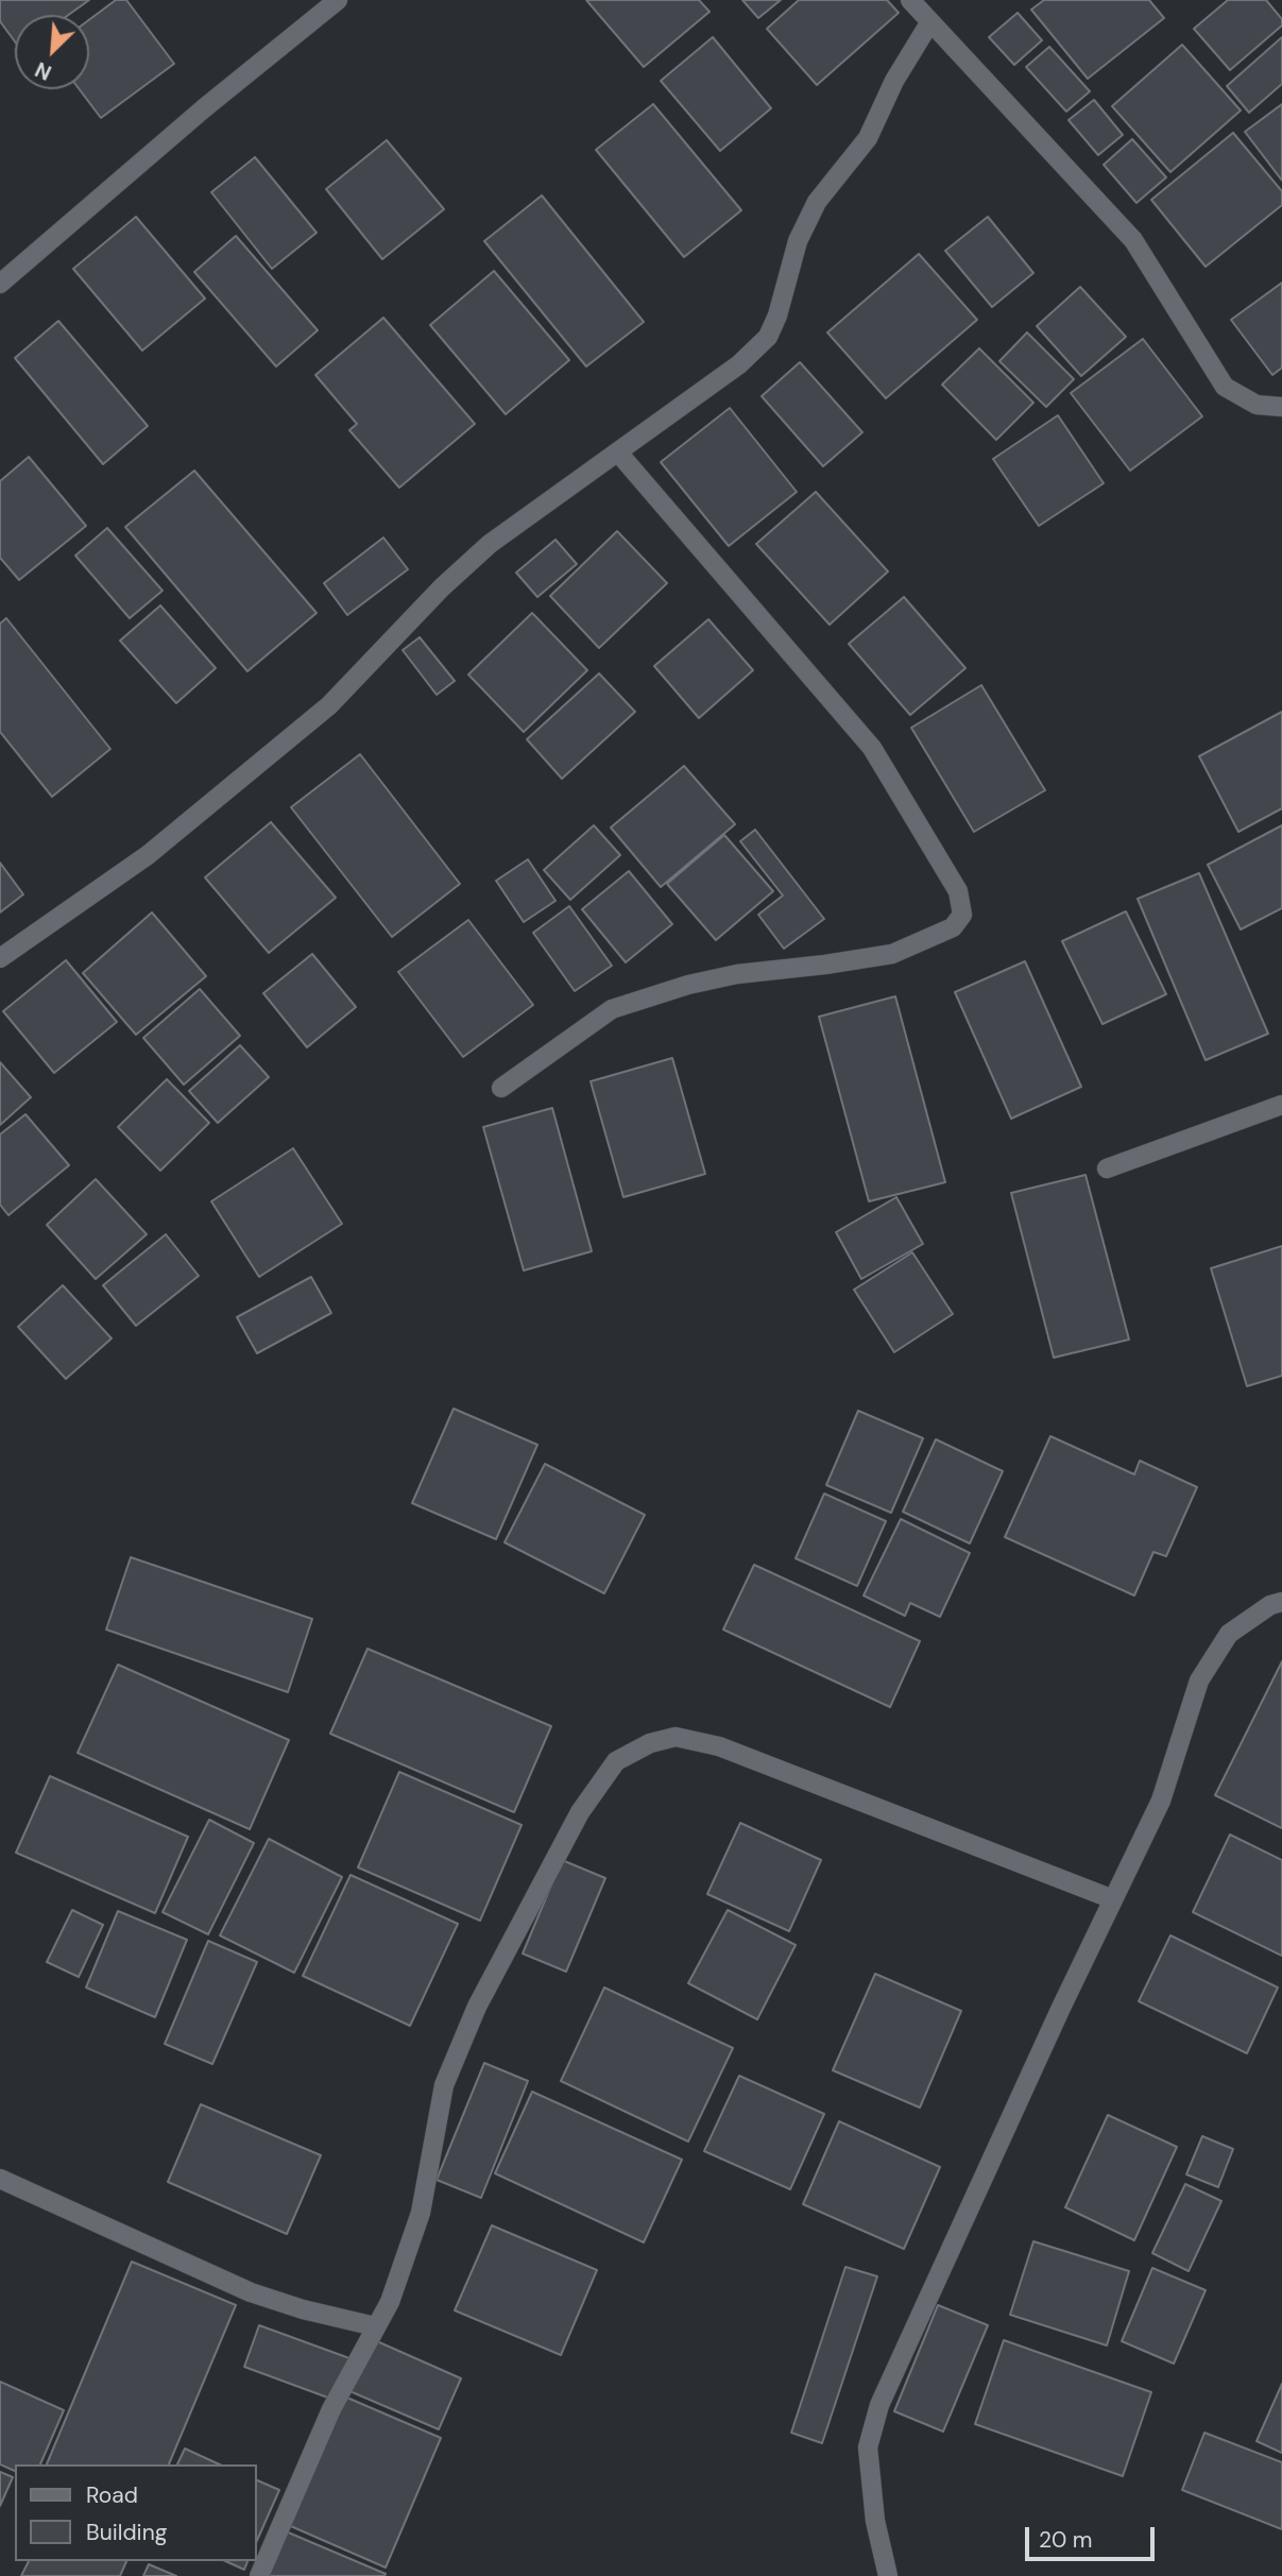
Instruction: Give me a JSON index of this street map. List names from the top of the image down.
{
  "legend": ["Road", "Building"],
  "scale_bar": "20 m",
  "north": "bottom left"
}
